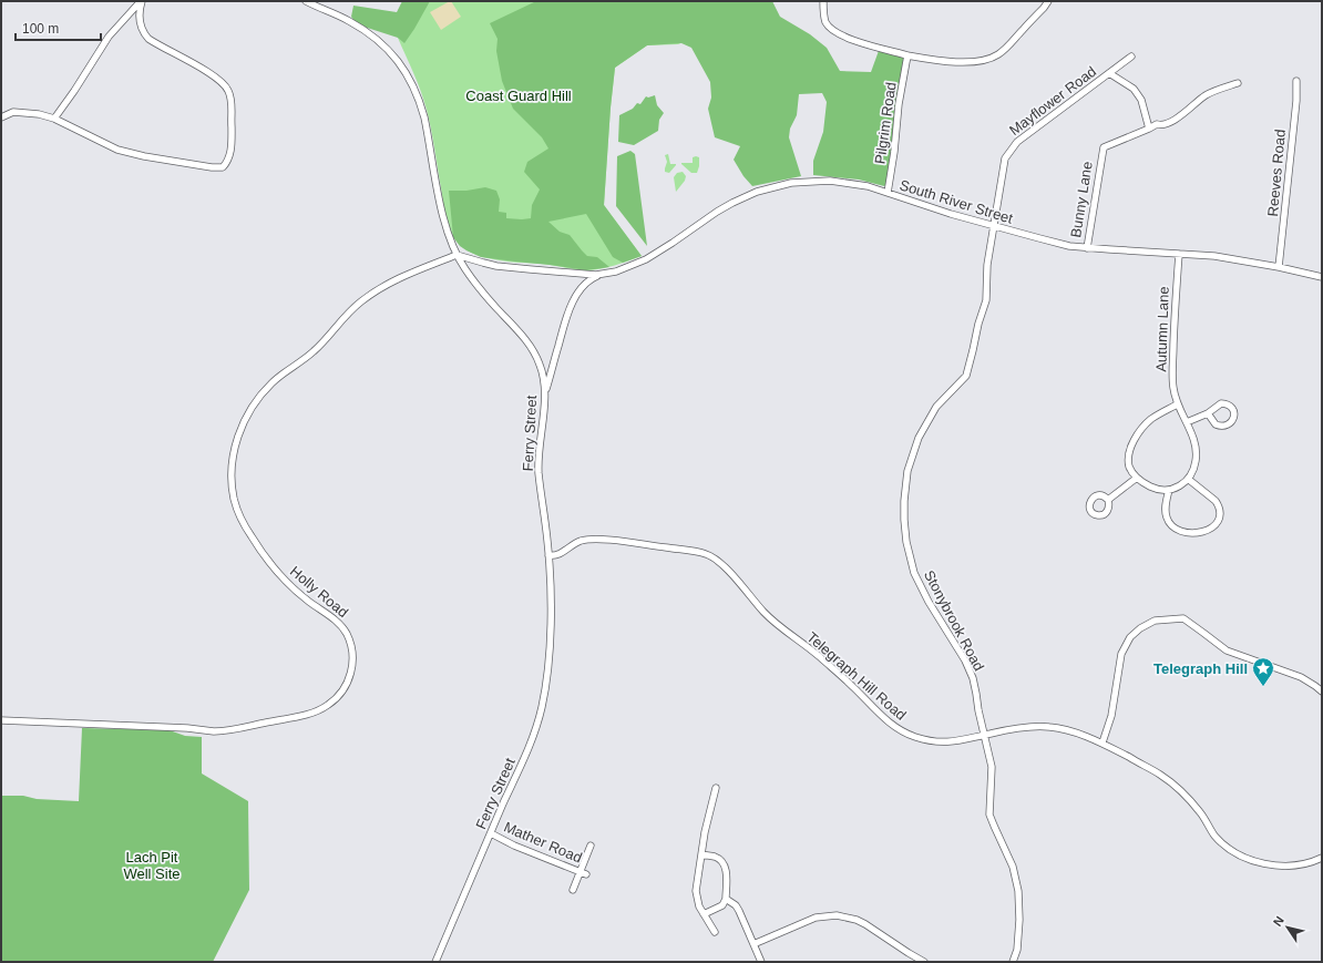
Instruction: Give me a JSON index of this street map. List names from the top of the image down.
{
  "streets": {
    "street": [
      "Mayflower Road",
      "Pilgrim Road",
      "Reeves Road",
      "Bunny Lane",
      "South River Street",
      "Autumn Lane",
      "Ferry Street",
      "Holly Road",
      "Stonybrook Road",
      "Telegraph Hill Road",
      "Mather Road"
    ]
  },
  "crossings": [
    ["Mayflower Road", "South River Street"],
    ["Mayflower Road", "Stonybrook Road"],
    ["Pilgrim Road", "South River Street"],
    ["Reeves Road", "South River Street"],
    ["Bunny Lane", "South River Street"],
    ["South River Street", "Autumn Lane"],
    ["South River Street", "Ferry Street"],
    ["South River Street", "Holly Road"],
    ["South River Street", "Stonybrook Road"],
    ["Ferry Street", "Holly Road"],
    ["Ferry Street", "Telegraph Hill Road"],
    ["Ferry Street", "Mather Road"],
    ["Stonybrook Road", "Telegraph Hill Road"]
  ],
  "parks": ["Coast Guard Hill", "Lach Pit Well Site"],
  "places": {
    "place": ["Telegraph Hill"]
  },
  "scale_bar": "100 m",
  "north": "top left"
}
